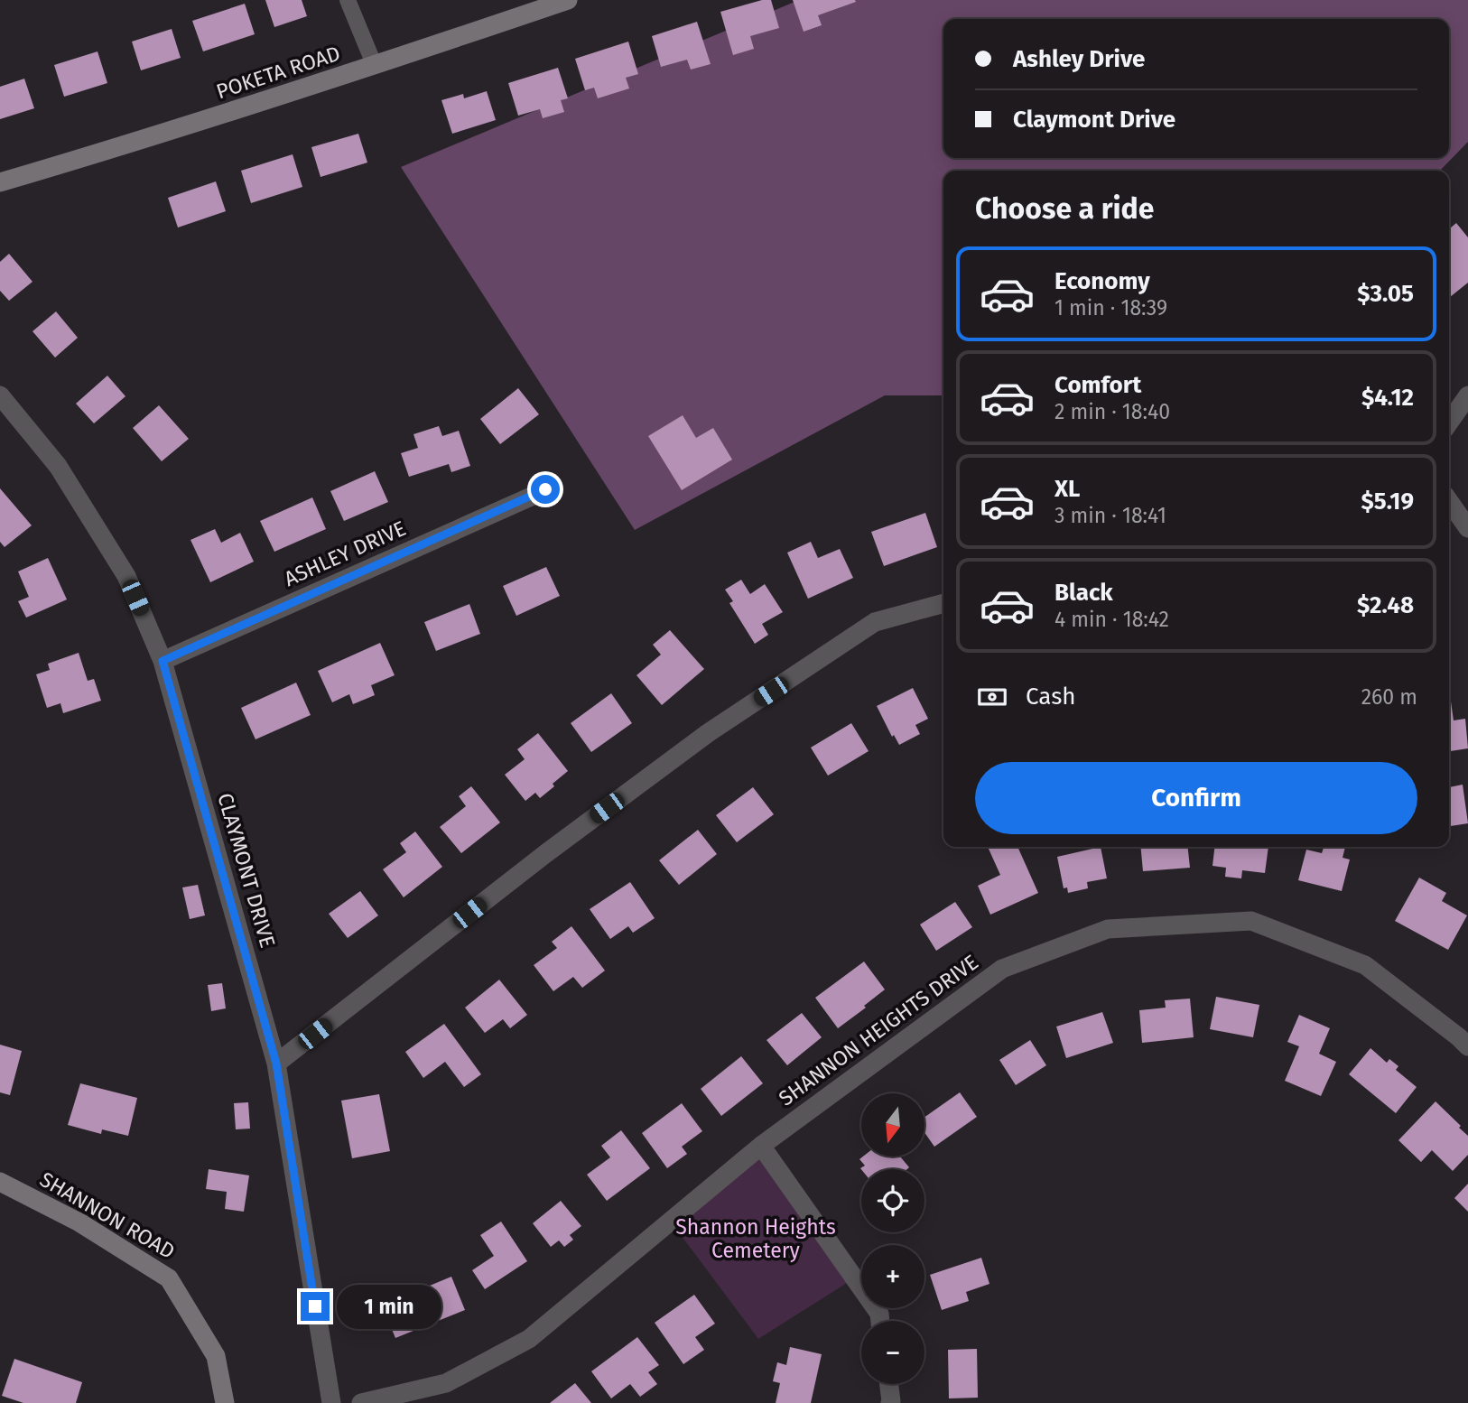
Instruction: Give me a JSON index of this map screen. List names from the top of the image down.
{
  "streets": {
    "street": [
      "POKETA ROAD",
      "ASHLEY DRIVE",
      "CLAYMONT DRIVE",
      "SHANNON HEIGHTS DRIVE",
      "SHANNON ROAD"
    ]
  },
  "crossings": [
    ["ASHLEY DRIVE", "CLAYMONT DRIVE"]
  ],
  "parks": ["Shannon Heights Cemetery"],
  "north": "bottom",
  "page": {
    "banner": ["Ashley Drive", "Claymont Drive"],
    "heading": "Choose a ride",
    "list": [
      {
        "name": "Economy",
        "note": "1 min · 18:39",
        "value": "$3.05"
      },
      {
        "name": "Comfort",
        "note": "2 min · 18:40",
        "value": "$4.12"
      },
      {
        "name": "XL",
        "note": "3 min · 18:41",
        "value": "$5.19"
      },
      {
        "name": "Black",
        "note": "4 min · 18:42",
        "value": "$2.48"
      }
    ],
    "pay": ["Cash", "260 m"],
    "buttons": "Confirm",
    "map_buttons": ["+", "−"],
    "bubble": "1 min"
  }
}
